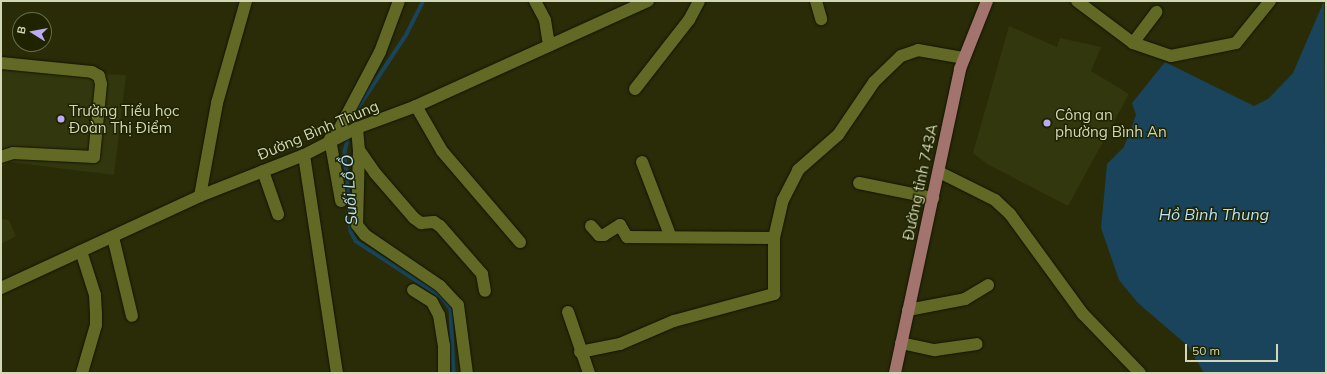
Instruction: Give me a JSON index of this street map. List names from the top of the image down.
{
  "streets": {
    "main road": ["Đường tỉnh 743A"],
    "street": ["Đường Bình Thung"]
  },
  "water": ["Suối Lồ Ồ", "Hồ Bình Thung"],
  "places": ["Trường Tiểu học Đoàn Thị Điểm", "Công an phường Bình An"],
  "scale_bar": "50 m",
  "north": "left"
}
